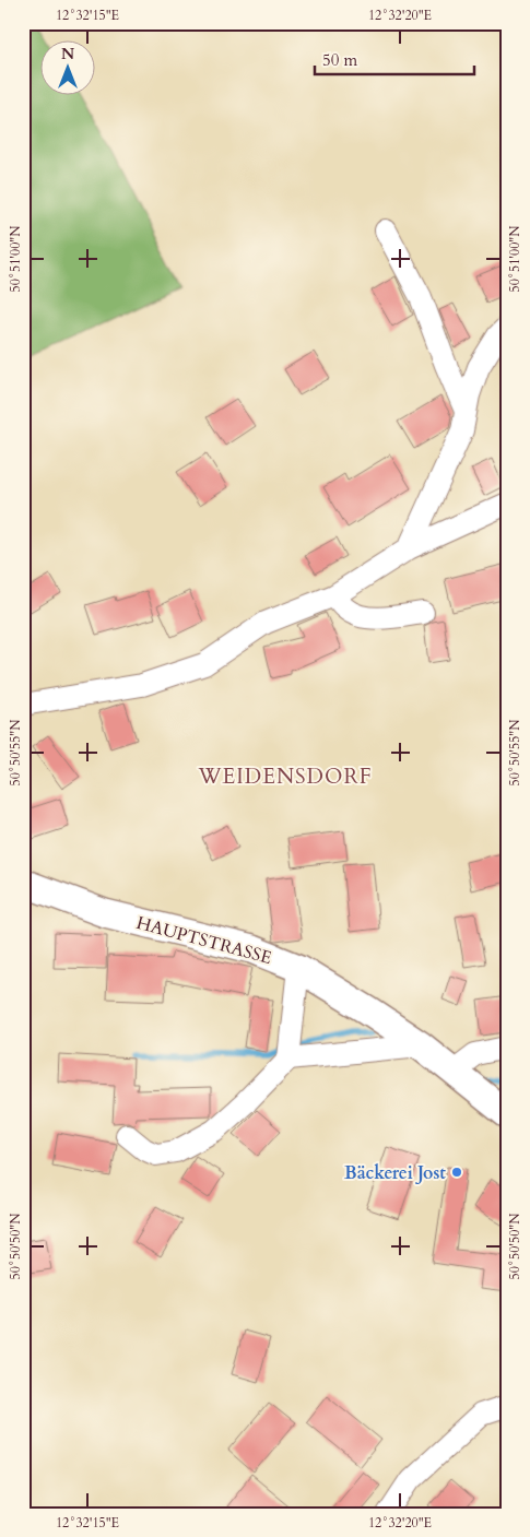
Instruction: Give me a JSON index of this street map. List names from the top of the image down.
{
  "streets": {
    "main road": ["HAUPTSTRASSE"]
  },
  "districts": ["WEIDENSDORF"],
  "places": ["Bäckerei Jost"],
  "scale_bar": "50 m",
  "north": "top",
  "coordinates": [
    "12°32'15\"E",
    "12°32'20\"E",
    "50°51'00\"N",
    "50°50'55\"N",
    "50°50'50\"N"
  ]
}
